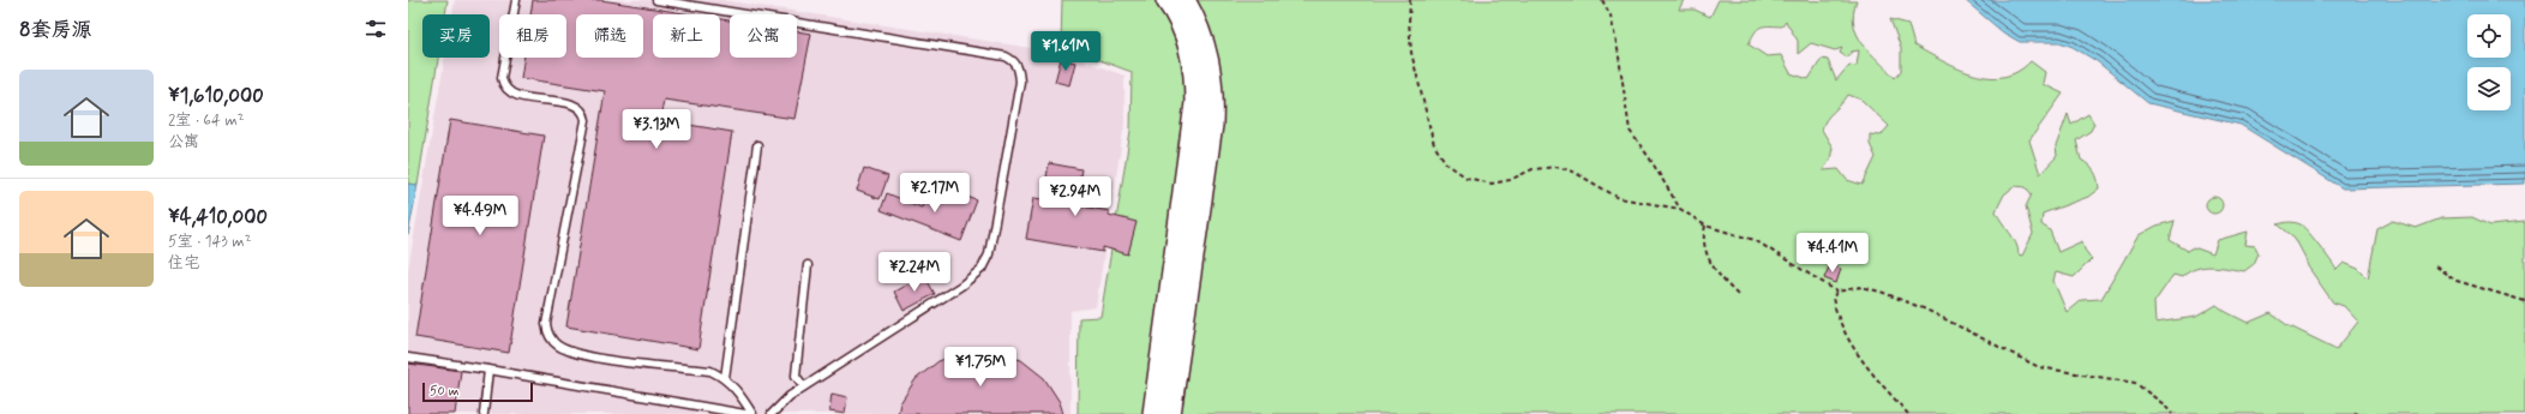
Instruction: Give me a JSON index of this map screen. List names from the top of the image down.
{
  "scale_bar": "50 m",
  "page": {
    "heading": "8套房源",
    "chip": [
      "买房",
      "租房",
      "筛选",
      "新上",
      "公寓"
    ],
    "price": [
      "¥1.61M",
      "¥3.13M",
      "¥2.17M",
      "¥2.94M",
      "¥4.49M",
      "¥4.41M",
      "¥2.24M",
      "¥1.75M"
    ],
    "list": [
      {
        "name": "¥1,610,000",
        "note": "2室 · 64 m² · 公寓"
      },
      {
        "name": "¥4,410,000",
        "note": "5室 · 143 m² · 住宅"
      }
    ],
    "scale": "50 m"
  }
}
